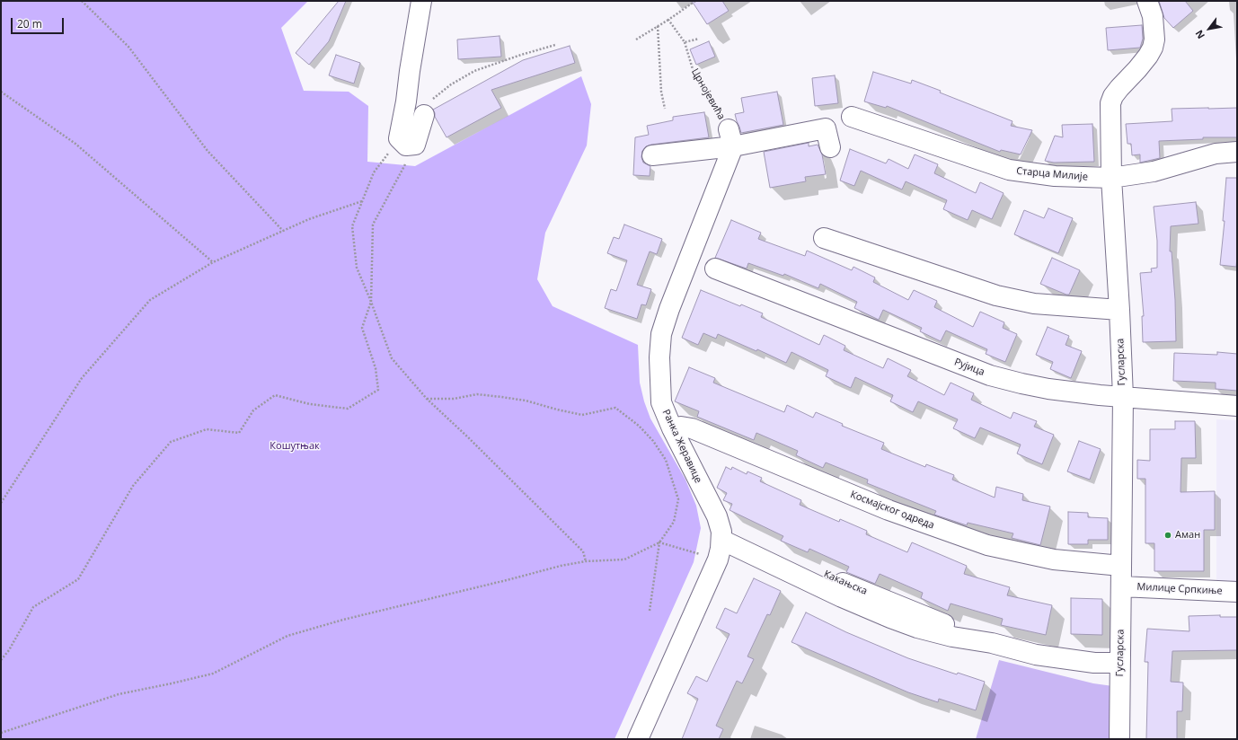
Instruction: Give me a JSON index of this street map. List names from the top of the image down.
{
  "streets": {
    "street": [
      "Старца Милије",
      "Гусларска",
      "Рујица",
      "Ранка Жеравице",
      "Космајског одреда",
      "Какањска",
      "Милице Српкиње"
    ],
    "path": ["Црнојевића"]
  },
  "crossings": [
    ["Црнојевића", "Ранка Жеравице"],
    ["Старца Милије", "Гусларска"],
    ["Гусларска", "Рујица"],
    ["Гусларска", "Космајског одреда"],
    ["Гусларска", "Какањска"],
    ["Гусларска", "Милице Српкиње"],
    ["Ранка Жеравице", "Космајског одреда"],
    ["Ранка Жеравице", "Какањска"]
  ],
  "parks": ["Кошутњак"],
  "places": ["Аман"],
  "scale_bar": "20 m",
  "north": "bottom left"
}
